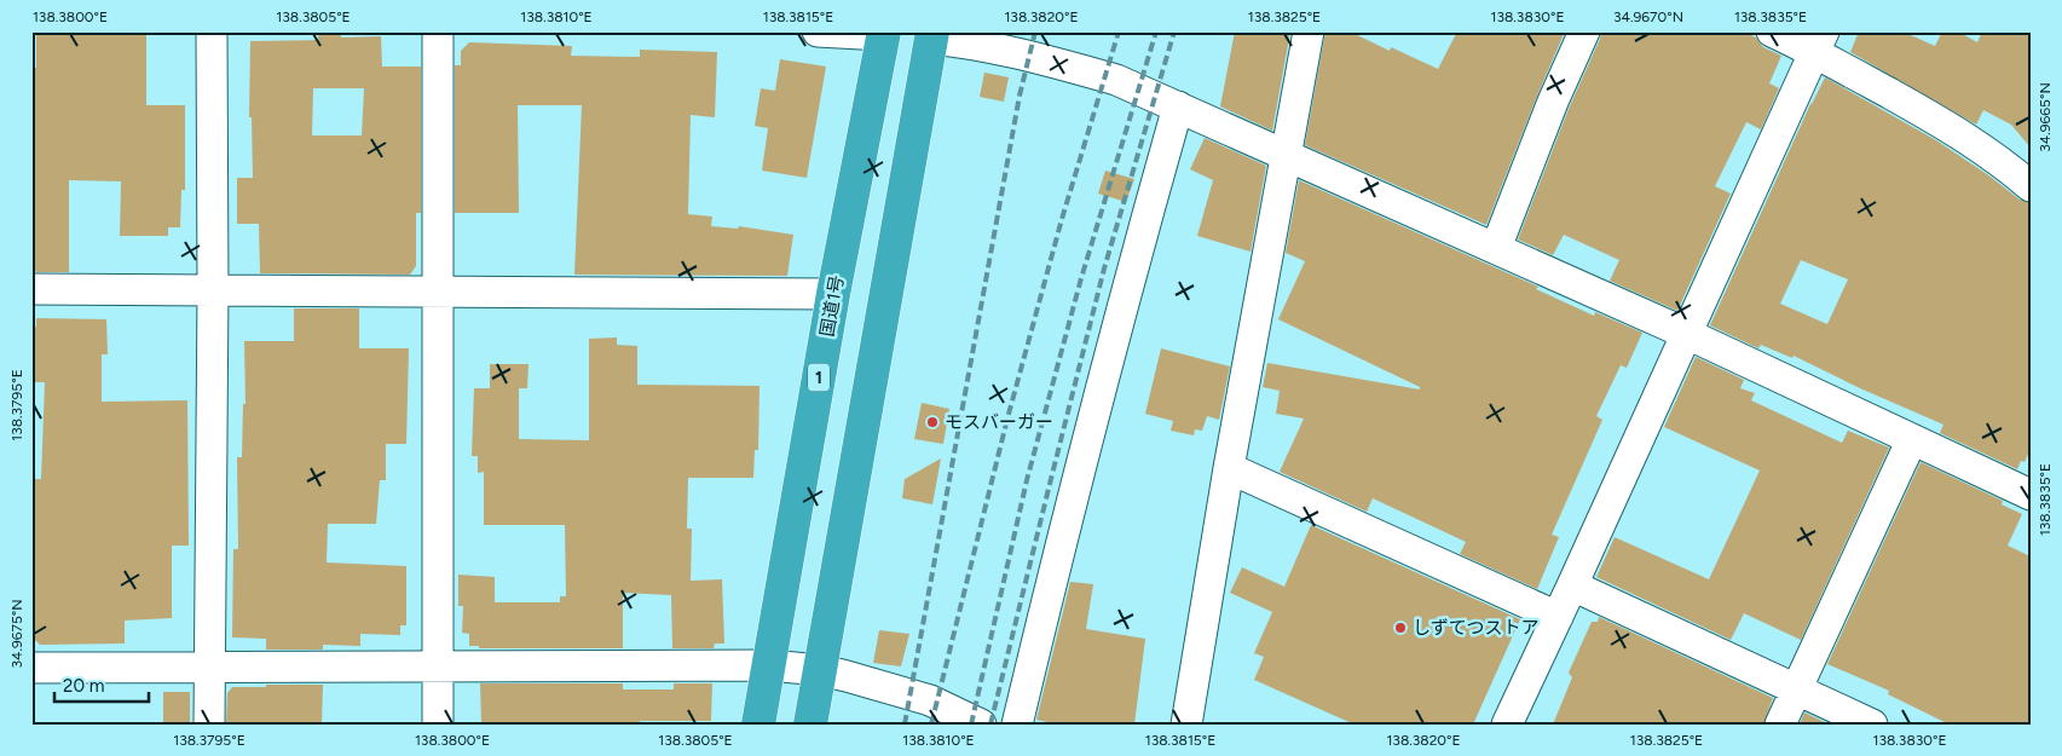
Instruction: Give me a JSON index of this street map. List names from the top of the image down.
{
  "streets": {
    "highway": ["国道1号", "1"]
  },
  "places": ["モスバーガー", "しずてつストア"],
  "scale_bar": "20 m",
  "coordinates": [
    "138.3800°E",
    "138.3805°E",
    "138.3810°E",
    "138.3815°E",
    "138.3820°E",
    "138.3825°E",
    "138.3830°E",
    "34.9670°N",
    "138.3835°E",
    "34.9665°N",
    "138.3795°E",
    "34.9675°N"
  ]
}
